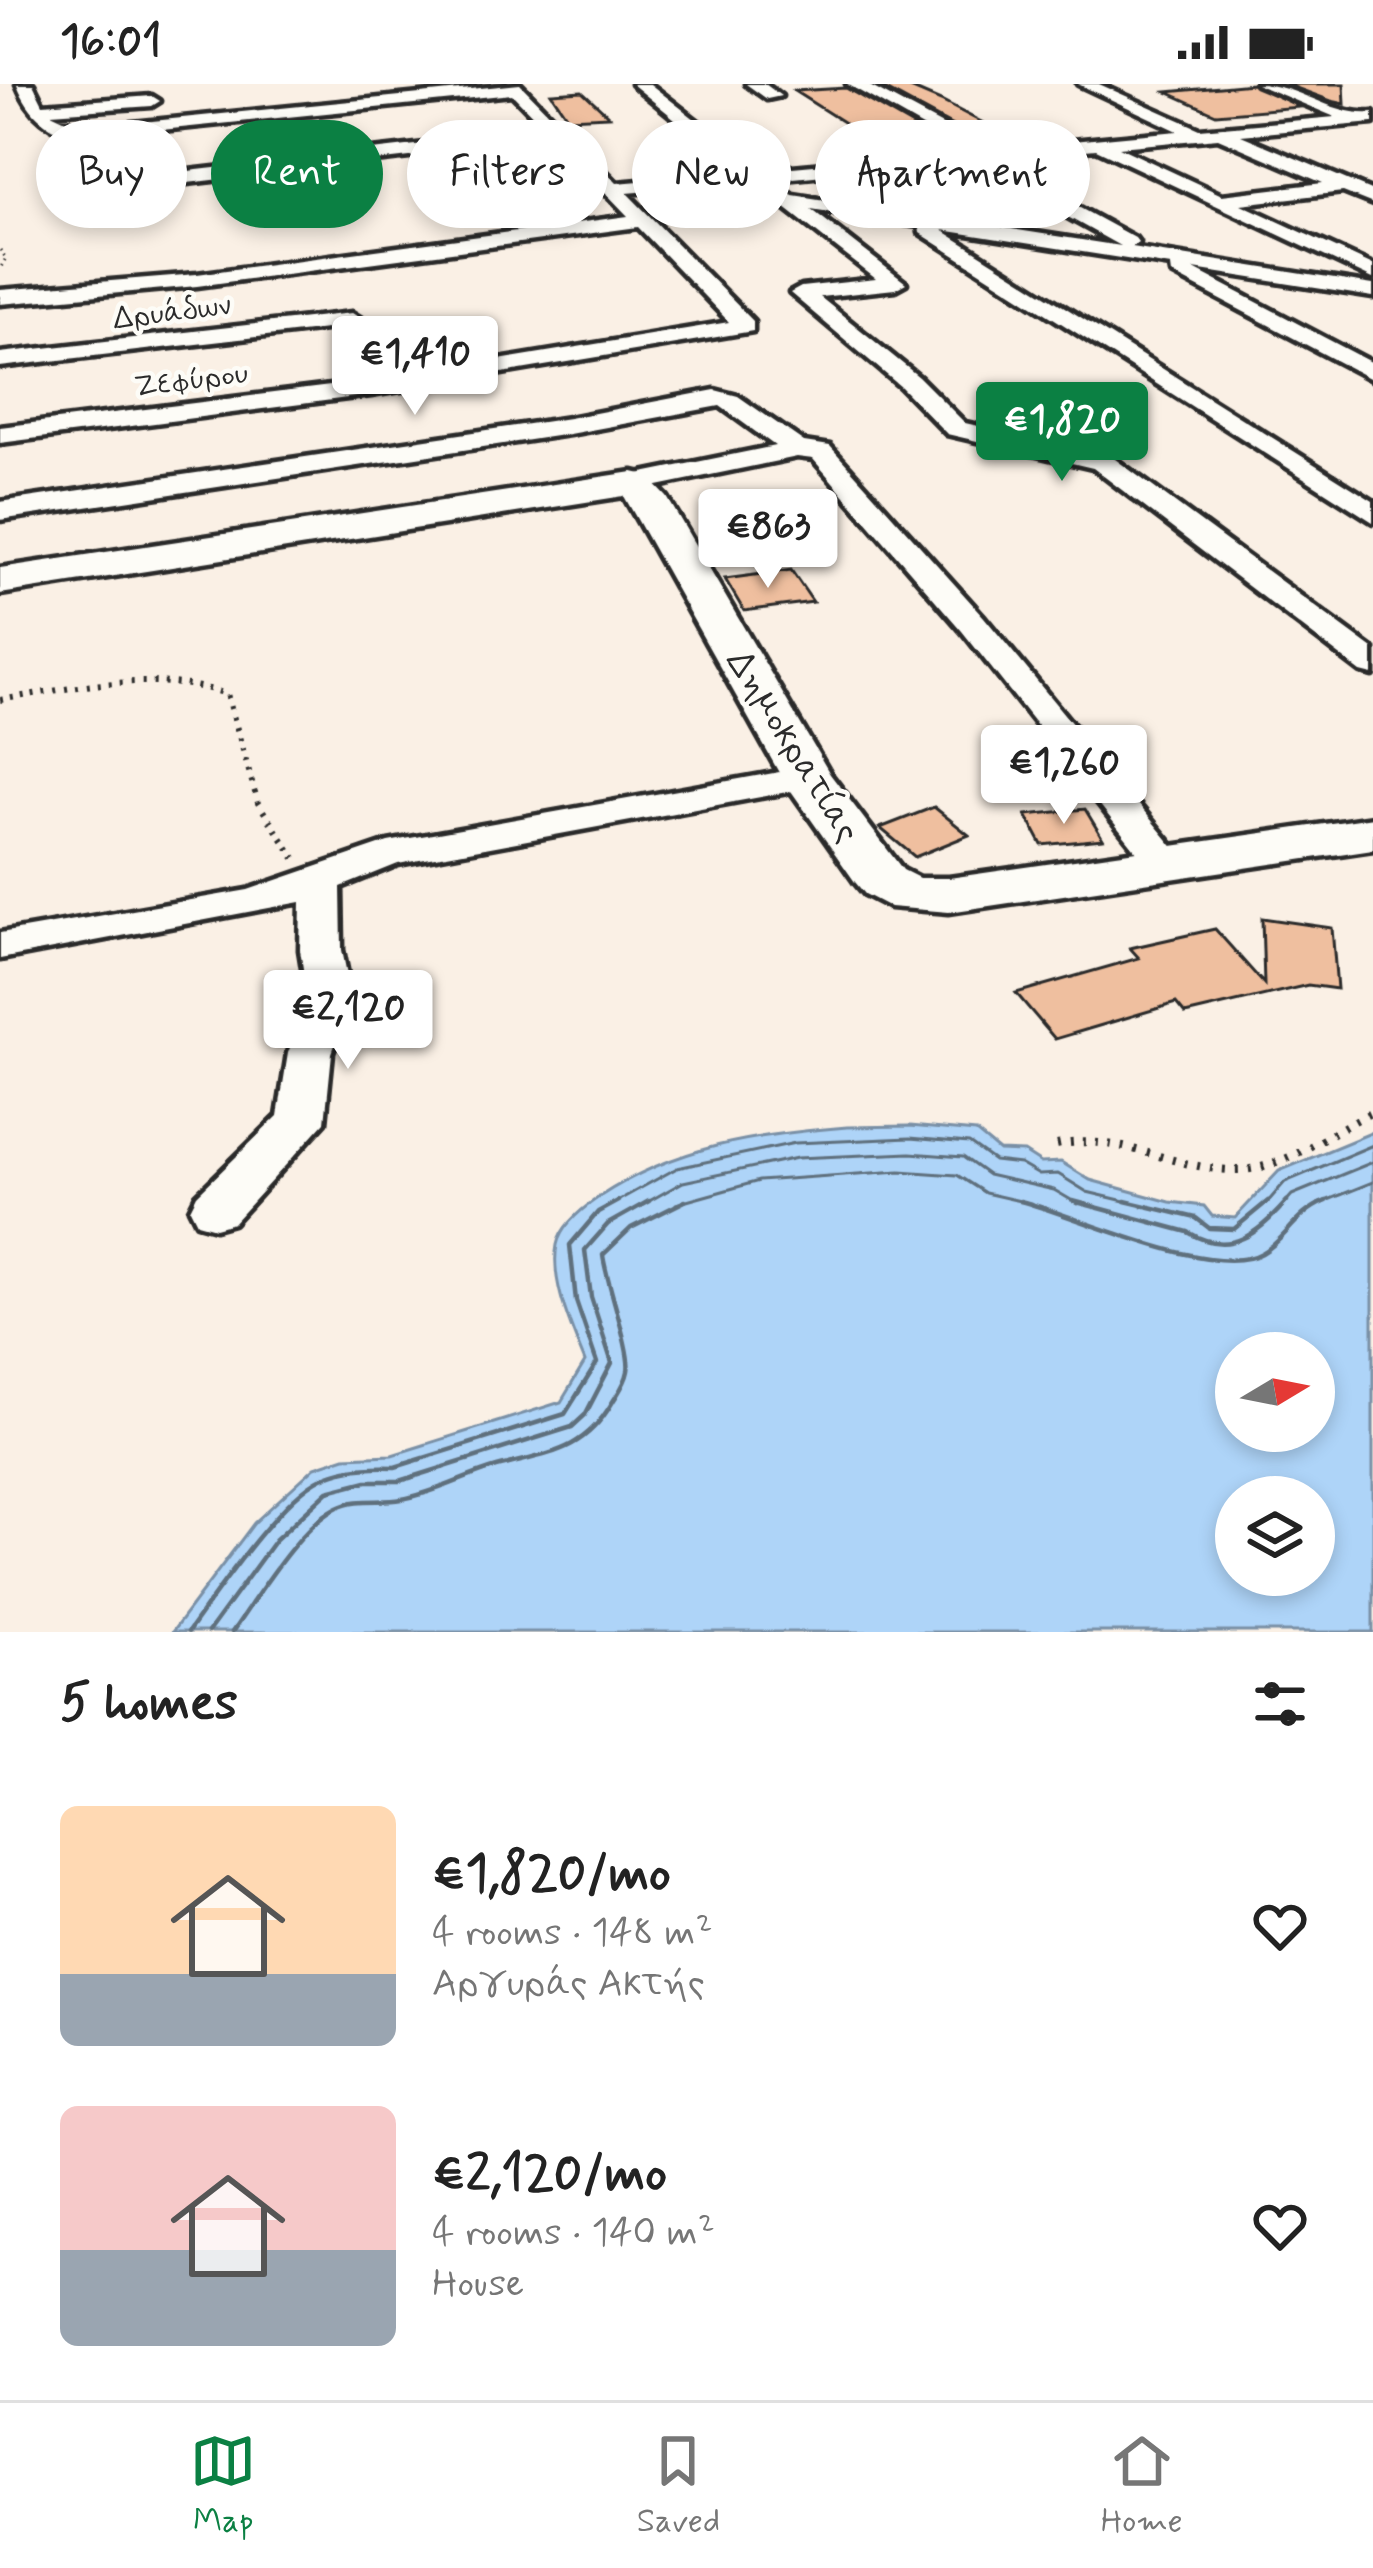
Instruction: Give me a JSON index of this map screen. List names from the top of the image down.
{
  "streets": {
    "street": ["Δρυάδων", "Ζεφύρου", "Δημοκρατίας"]
  },
  "north": "right",
  "page": {
    "status": "16:01",
    "chip": [
      "Buy",
      "Rent",
      "Filters",
      "New",
      "Apartment"
    ],
    "price": [
      "€1,410",
      "€1,820",
      "€863",
      "€1,260",
      "€2,120"
    ],
    "heading": "5 homes",
    "list": [
      {
        "name": "€1,820/mo",
        "note": "4 rooms · 148 m² · Αργυράς Ακτής"
      },
      {
        "name": "€2,120/mo",
        "note": "4 rooms · 140 m² · House"
      }
    ],
    "tabs": ["Map", "Saved", "Home"]
  }
}
